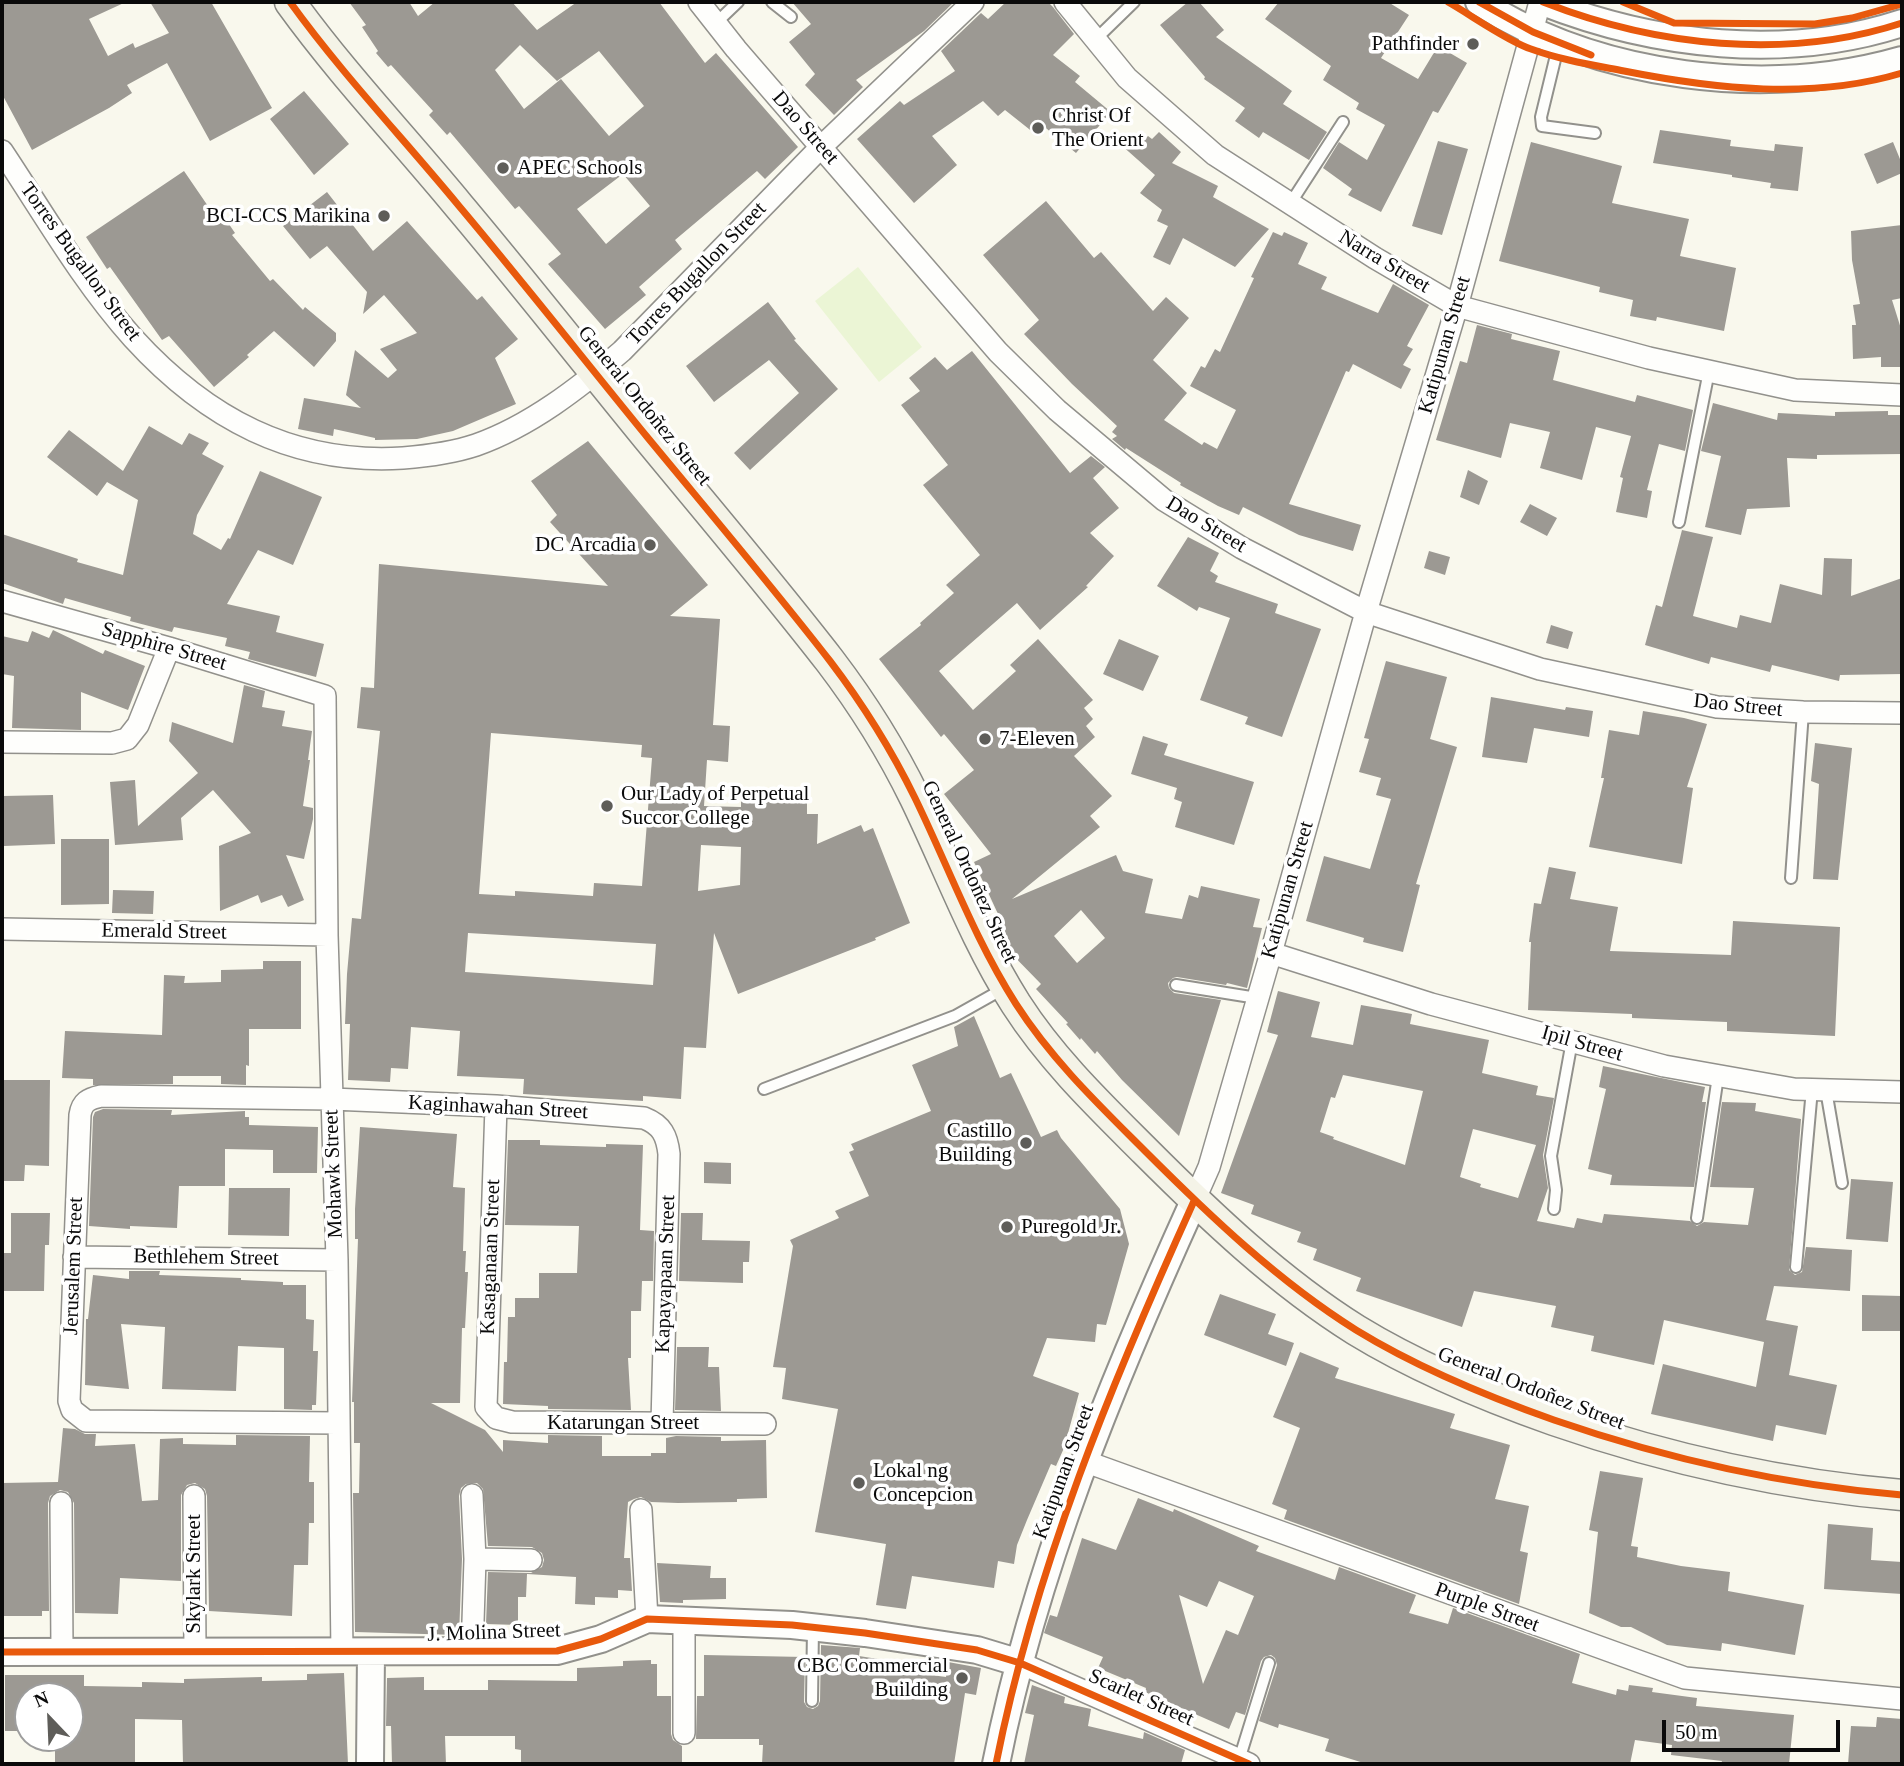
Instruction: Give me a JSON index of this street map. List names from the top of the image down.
{
  "streets": {
    "main road": ["General Ordoñez Street"],
    "street": [
      "Dao Street",
      "Torres Bugallon Street",
      "Narra Street",
      "Katipunan Street",
      "Sapphire Street",
      "Emerald Street",
      "Ipil Street",
      "Kaginhawahan Street",
      "Mohawk Street",
      "Kasaganaan Street",
      "Bethlehem Street",
      "Jerusalem Street",
      "Kapayapaan Street",
      "Katarungan Street",
      "Skylark Street",
      "Purple Street",
      "J. Molina Street",
      "Scarlet Street"
    ]
  },
  "crossings": [
    ["Dao Street", "Torres Bugallon Street"],
    ["Dao Street", "Katipunan Street"],
    ["Torres Bugallon Street", "General Ordoñez Street"],
    ["Narra Street", "Katipunan Street"],
    ["Katipunan Street", "General Ordoñez Street"],
    ["Katipunan Street", "Ipil Street"],
    ["Katipunan Street", "Purple Street"],
    ["Katipunan Street", "J. Molina Street"],
    ["Katipunan Street", "Scarlet Street"],
    ["Sapphire Street", "Mohawk Street"],
    ["Emerald Street", "Mohawk Street"],
    ["Kaginhawahan Street", "Mohawk Street"],
    ["Kaginhawahan Street", "Kasaganaan Street"],
    ["Kaginhawahan Street", "Jerusalem Street"],
    ["Kaginhawahan Street", "Kapayapaan Street"],
    ["Mohawk Street", "Bethlehem Street"],
    ["Mohawk Street", "Jerusalem Street"],
    ["Mohawk Street", "J. Molina Street"],
    ["Kasaganaan Street", "Katarungan Street"],
    ["Bethlehem Street", "Jerusalem Street"],
    ["Kapayapaan Street", "Katarungan Street"],
    ["Skylark Street", "J. Molina Street"],
    ["J. Molina Street", "Scarlet Street"]
  ],
  "places": [
    "Pathfinder",
    "Christ Of The Orient",
    "APEC Schools",
    "BCI-CCS Marikina",
    "DC Arcadia",
    "7-Eleven",
    "Our Lady of Perpetual Succor College",
    "Castillo Building",
    "Puregold Jr.",
    "Lokal ng Concepcion",
    "CBC Commercial Building"
  ],
  "scale_bar": "50 m",
  "north": "top left"
}
